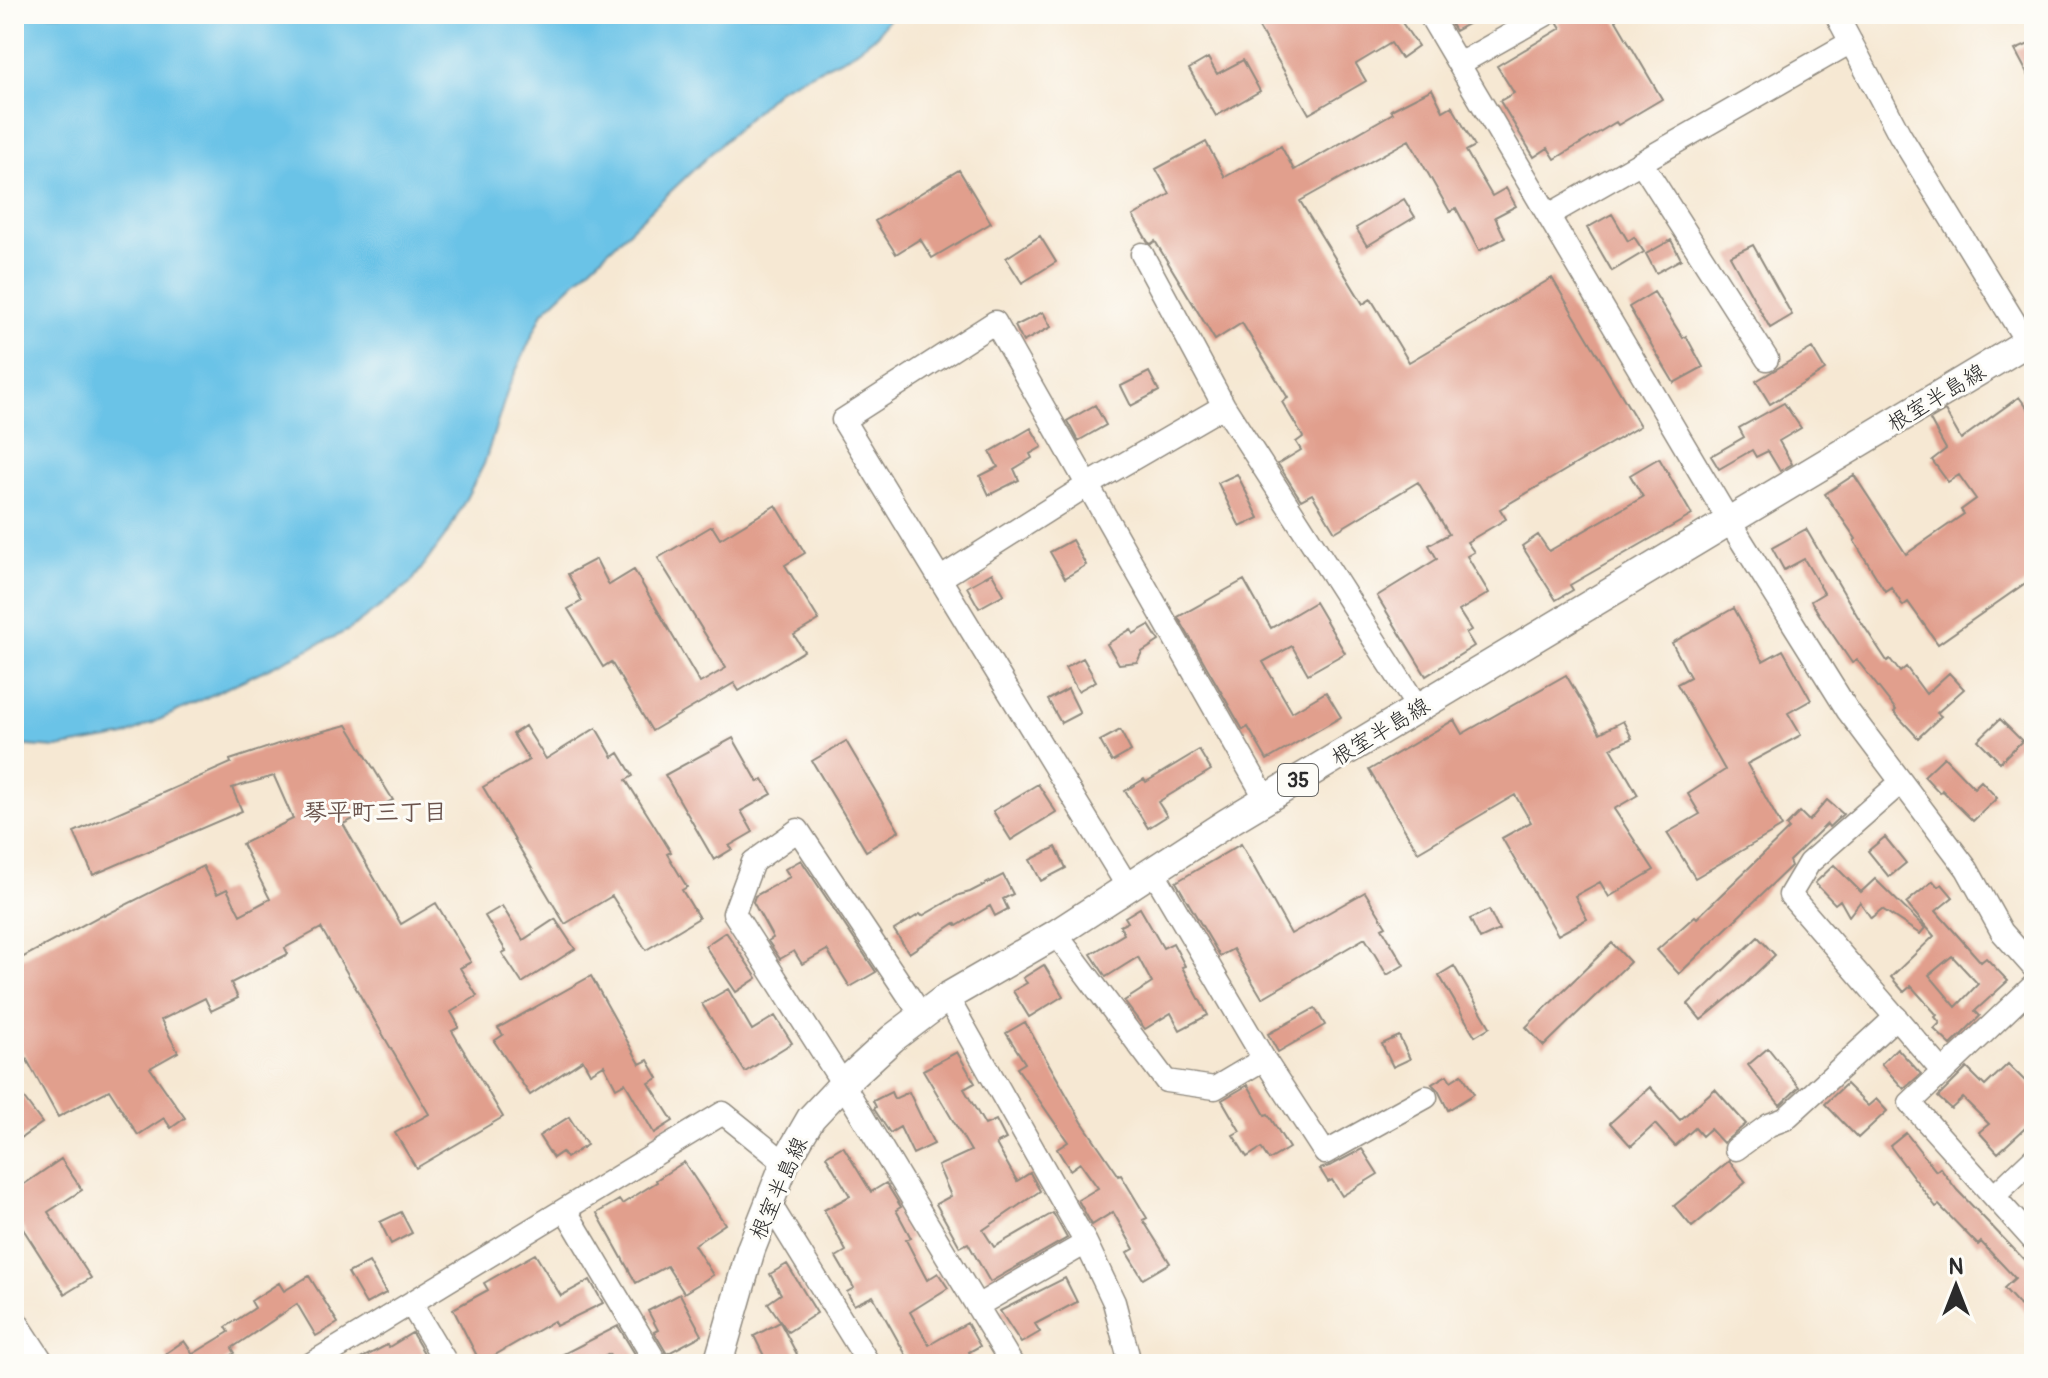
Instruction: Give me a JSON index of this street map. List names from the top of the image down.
{
  "streets": {
    "main road": ["根室半島線", "35"]
  },
  "districts": ["琴平町三丁目"],
  "north": "top"
}
